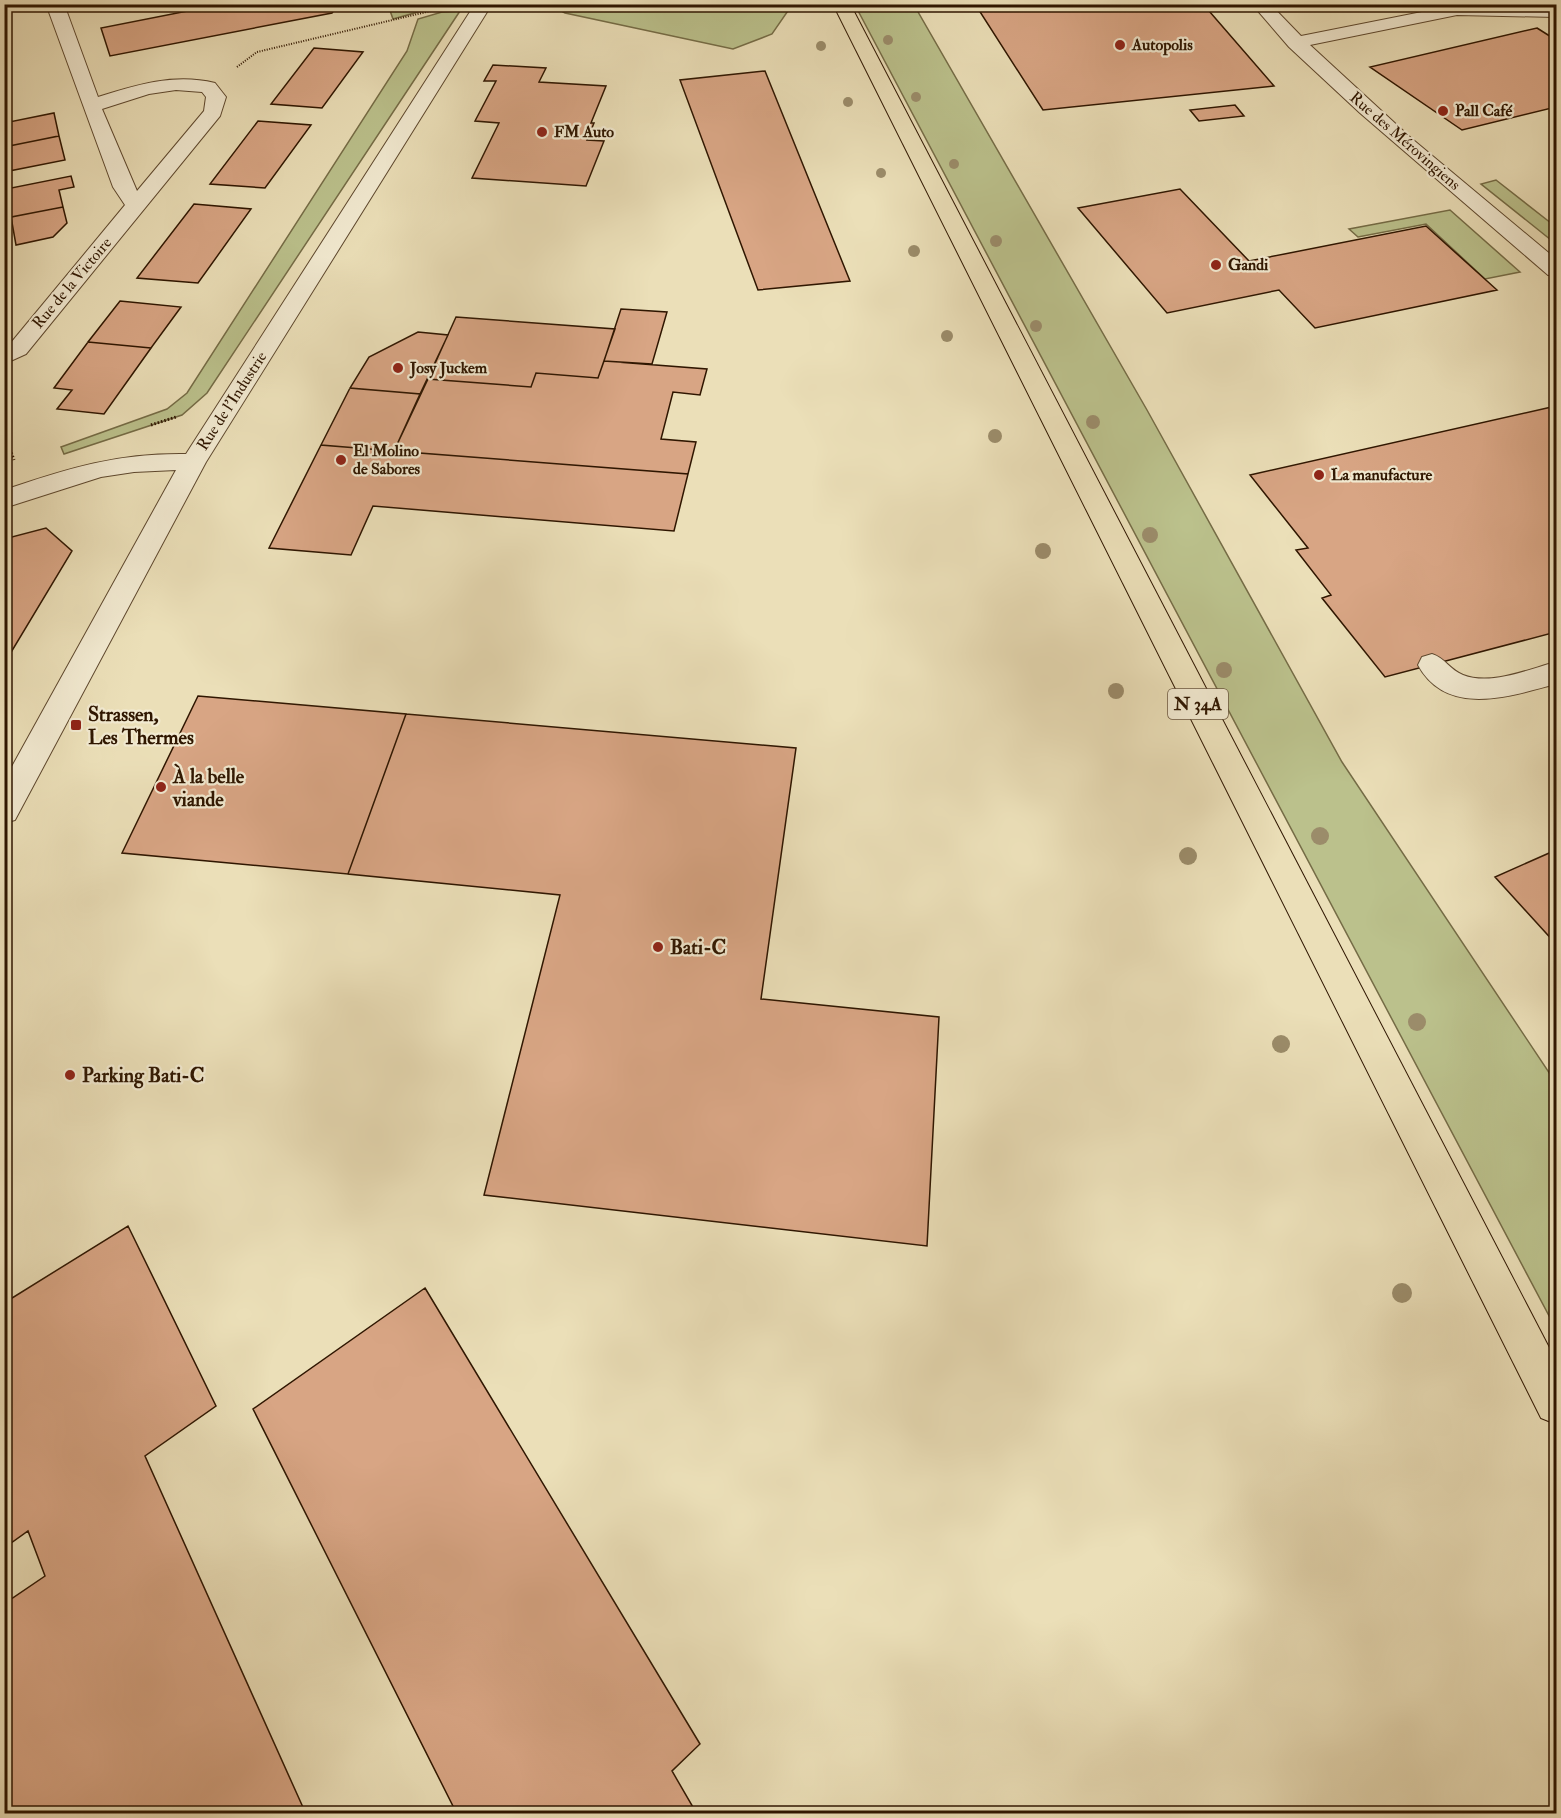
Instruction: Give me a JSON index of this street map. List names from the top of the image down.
{
  "streets": {
    "main road": ["N 34A"],
    "street": ["Rue des Mérovingiens", "Rue de la Victoire", "Rue de l'Industrie"]
  },
  "places": {
    "other": [
      "Autopolis",
      "Pall Café",
      "FM Auto",
      "Gandi",
      "Josy Juckem",
      "El Molino de Sabores",
      "La manufacture",
      "À la belle viande",
      "Bati-C",
      "Parking Bati-C"
    ],
    "transit": ["Strassen, Les Thermes"]
  }
}
